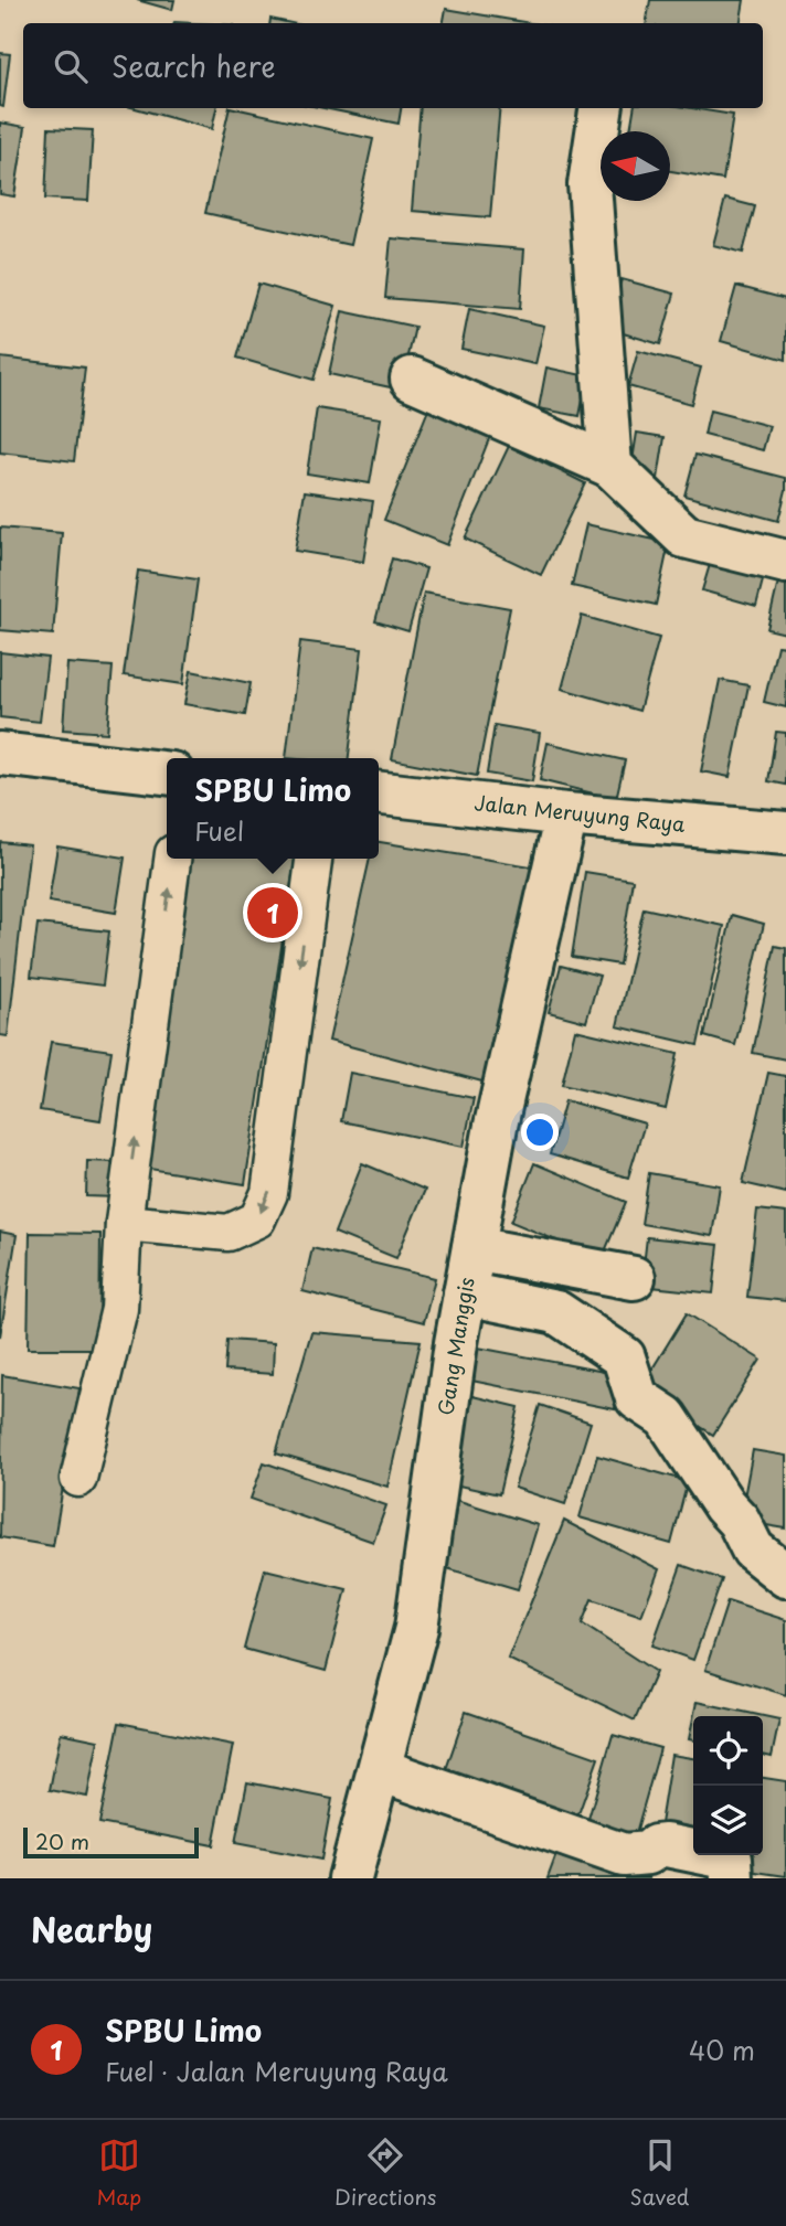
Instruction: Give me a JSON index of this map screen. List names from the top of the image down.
{
  "streets": {
    "street": ["Jalan Meruyung Raya", "Gang Manggis"]
  },
  "crossings": [
    ["Jalan Meruyung Raya", "Gang Manggis"]
  ],
  "scale_bar": "20 m",
  "north": "left",
  "page": {
    "search": "Search here",
    "popup": ["SPBU Limo", "Fuel"],
    "pins": "1",
    "scale": "20 m",
    "heading": "Nearby",
    "list": [
      {
        "mark": "1",
        "name": "SPBU Limo",
        "note": "Fuel · Jalan Meruyung Raya",
        "value": "40 m"
      }
    ],
    "nav": ["Map", "Directions", "Saved"]
  }
}
